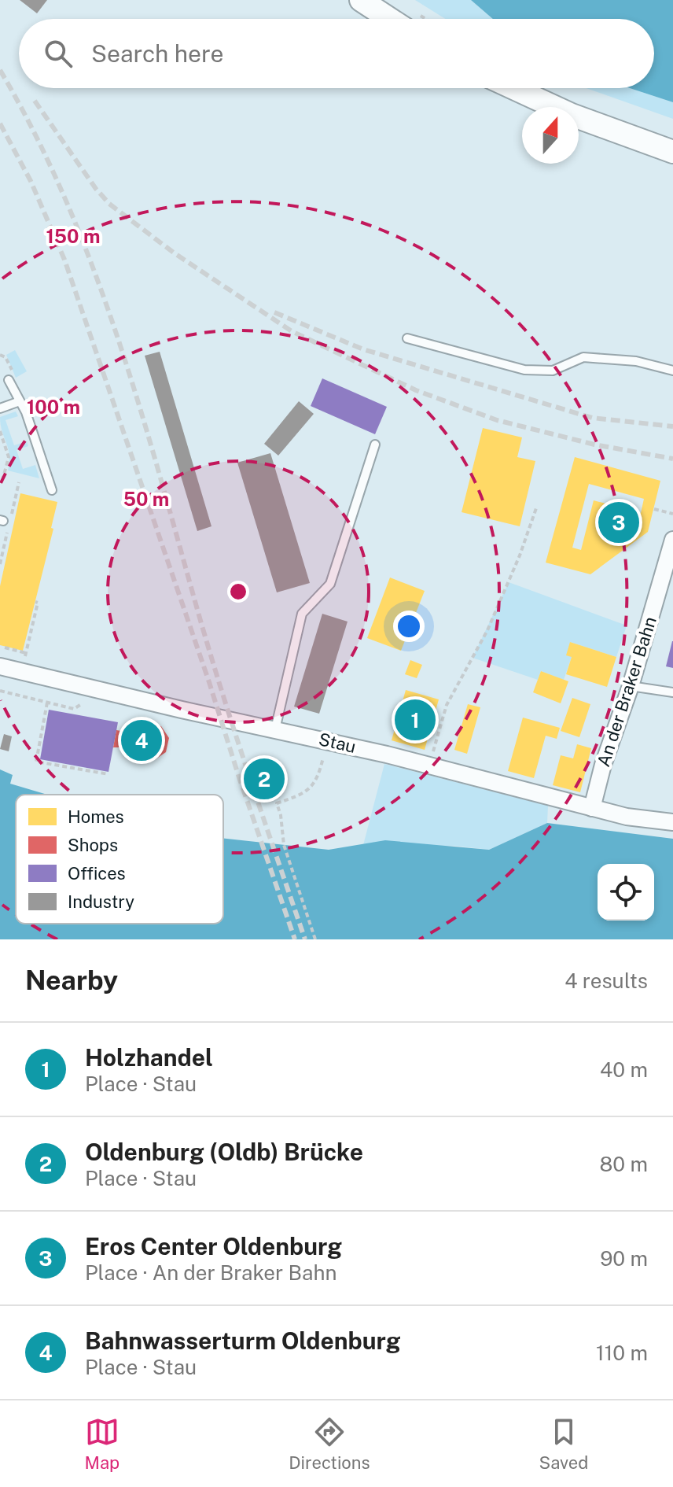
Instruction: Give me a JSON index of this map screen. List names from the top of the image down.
{
  "streets": {
    "street": ["An der Braker Bahn", "Stau"]
  },
  "crossings": [
    ["An der Braker Bahn", "Stau"]
  ],
  "legend": [
    "Homes",
    "Shops",
    "Offices",
    "Industry"
  ],
  "north": "top",
  "page": {
    "search": "Search here",
    "pins": [
      "3",
      "1",
      "4",
      "2"
    ],
    "heading": ["Nearby", "4 results"],
    "list": [
      {
        "mark": "1",
        "name": "Holzhandel",
        "note": "Place · Stau",
        "value": "40 m"
      },
      {
        "mark": "2",
        "name": "Oldenburg (Oldb) Brücke",
        "note": "Place · Stau",
        "value": "80 m"
      },
      {
        "mark": "3",
        "name": "Eros Center Oldenburg",
        "note": "Place · An der Braker Bahn",
        "value": "90 m"
      },
      {
        "mark": "4",
        "name": "Bahnwasserturm Oldenburg",
        "note": "Place · Stau",
        "value": "110 m"
      }
    ],
    "nav": ["Map", "Directions", "Saved"]
  },
  "rings": ["150 m", "100 m", "50 m"]
}
